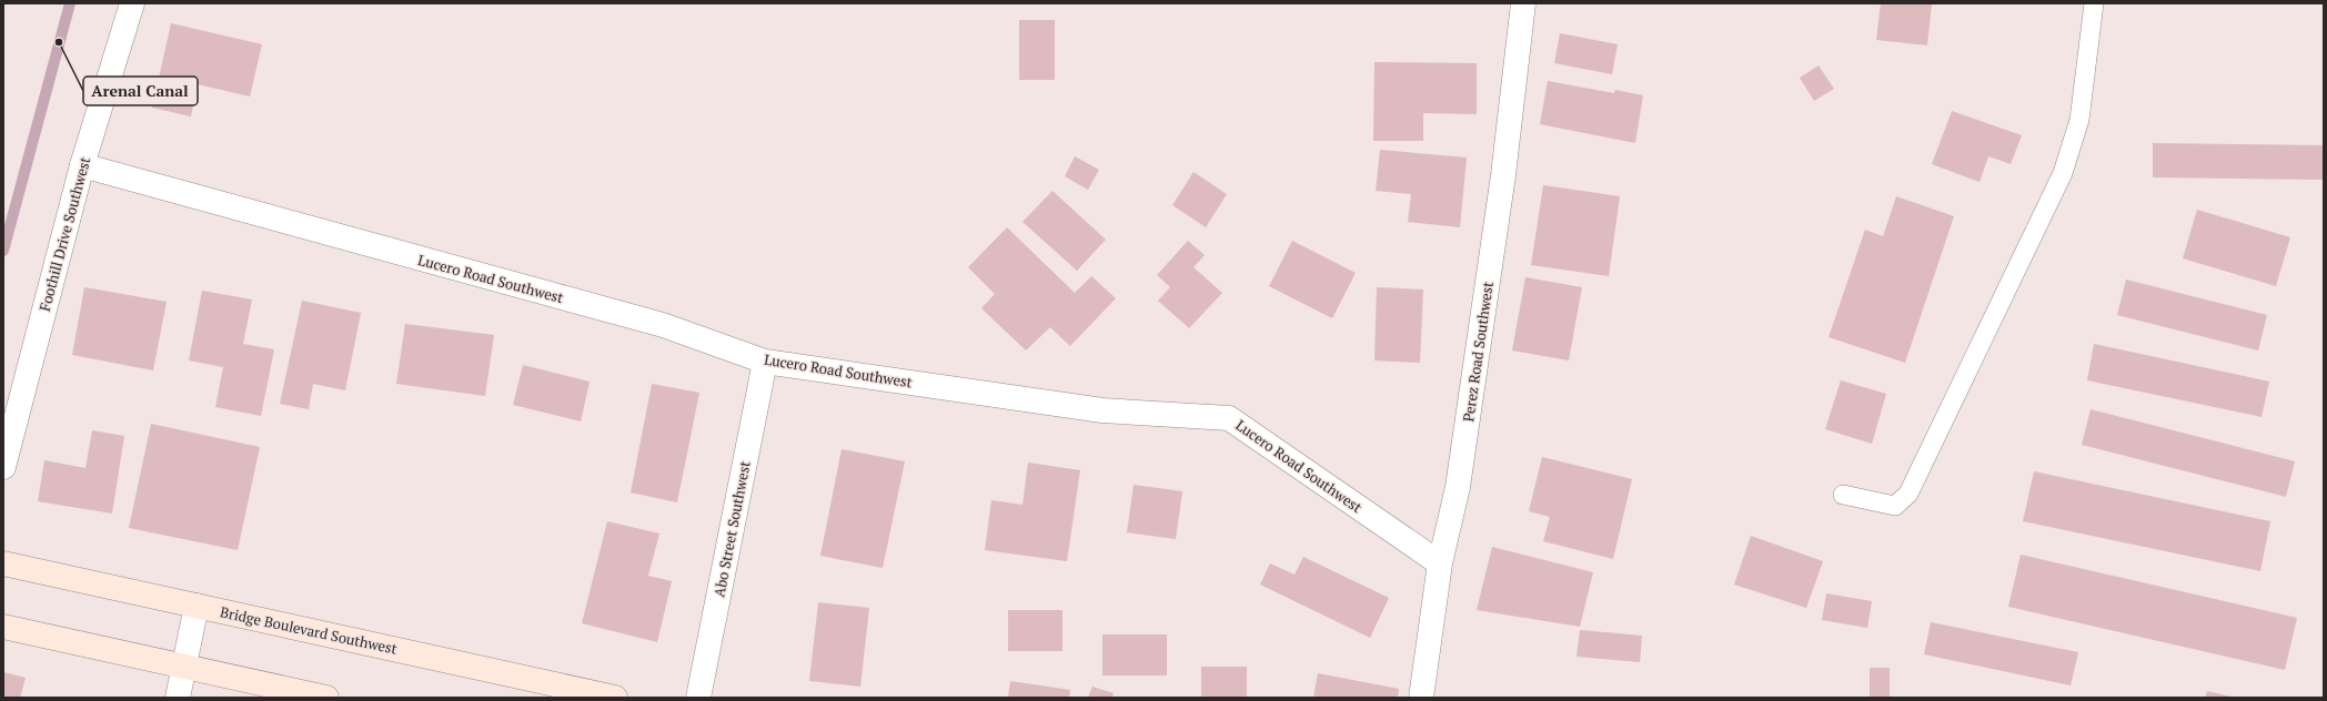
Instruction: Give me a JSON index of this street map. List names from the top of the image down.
{
  "streets": {
    "main road": ["Bridge Boulevard Southwest"],
    "street": [
      "Foothill Drive Southwest",
      "Lucero Road Southwest",
      "Perez Road Southwest",
      "Abo Street Southwest"
    ]
  },
  "crossings": [
    ["Foothill Drive Southwest", "Lucero Road Southwest"],
    ["Lucero Road Southwest", "Perez Road Southwest"],
    ["Lucero Road Southwest", "Abo Street Southwest"]
  ],
  "places": ["Arenal Canal"]
}
